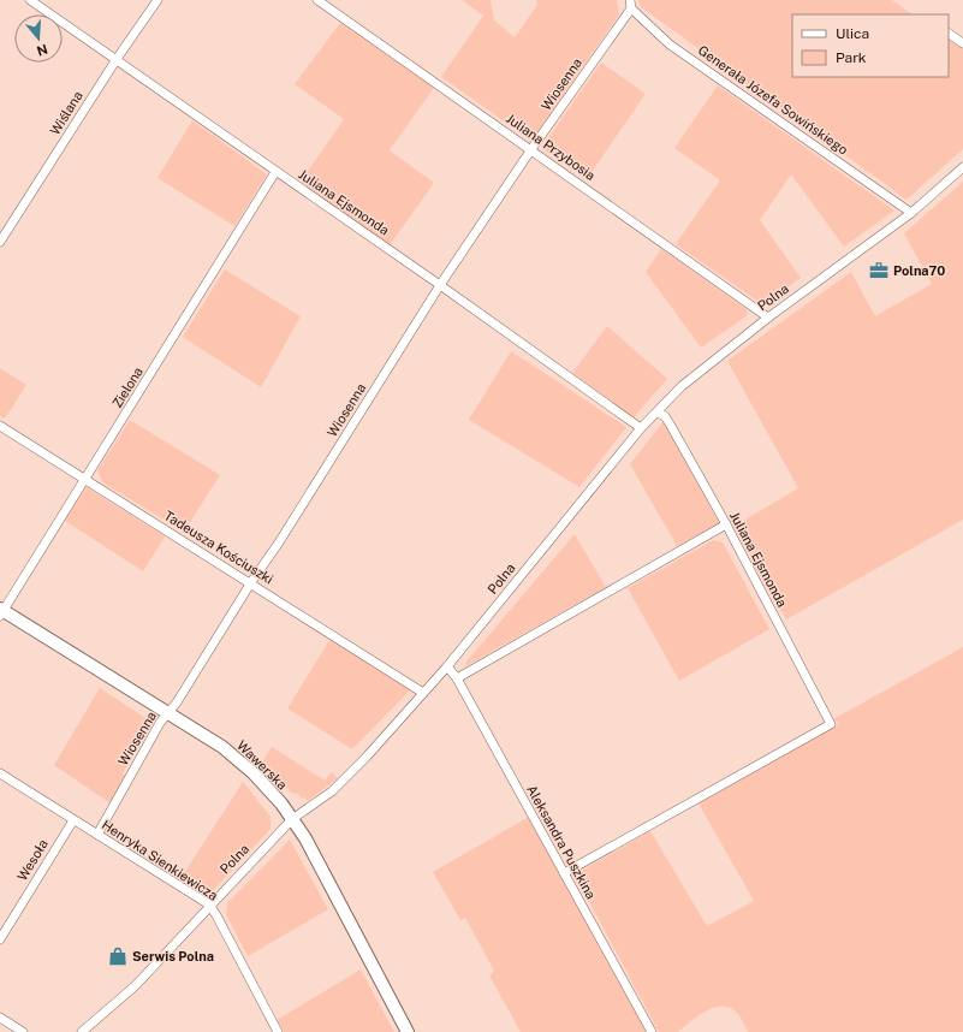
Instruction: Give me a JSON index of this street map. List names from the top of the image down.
{
  "streets": {
    "street": [
      "Wiosenna",
      "Generała Józefa Sowińskiego",
      "Wiślana",
      "Juliana Przybosia",
      "Juliana Ejsmonda",
      "Polna",
      "Zielona",
      "Tadeusza Kościuszki",
      "Wawerska",
      "Aleksandra Puszkina",
      "Wesoła",
      "Henryka Sienkiewicza"
    ]
  },
  "crossings": [
    ["Wiosenna", "Generała Józefa Sowińskiego"],
    ["Wiosenna", "Juliana Przybosia"],
    ["Wiosenna", "Juliana Ejsmonda"],
    ["Wiosenna", "Tadeusza Kościuszki"],
    ["Wiosenna", "Wawerska"],
    ["Wiosenna", "Henryka Sienkiewicza"],
    ["Generała Józefa Sowińskiego", "Polna"],
    ["Wiślana", "Juliana Ejsmonda"],
    ["Juliana Przybosia", "Polna"],
    ["Juliana Ejsmonda", "Polna"],
    ["Juliana Ejsmonda", "Zielona"],
    ["Juliana Ejsmonda", "Aleksandra Puszkina"],
    ["Polna", "Tadeusza Kościuszki"],
    ["Polna", "Wawerska"],
    ["Polna", "Aleksandra Puszkina"],
    ["Polna", "Henryka Sienkiewicza"],
    ["Zielona", "Tadeusza Kościuszki"],
    ["Zielona", "Wawerska"],
    ["Wesoła", "Henryka Sienkiewicza"]
  ],
  "places": {
    "office": ["Polna70"],
    "shop": ["Serwis Polna"]
  },
  "legend": ["Ulica", "Park"],
  "north": "bottom"
}
